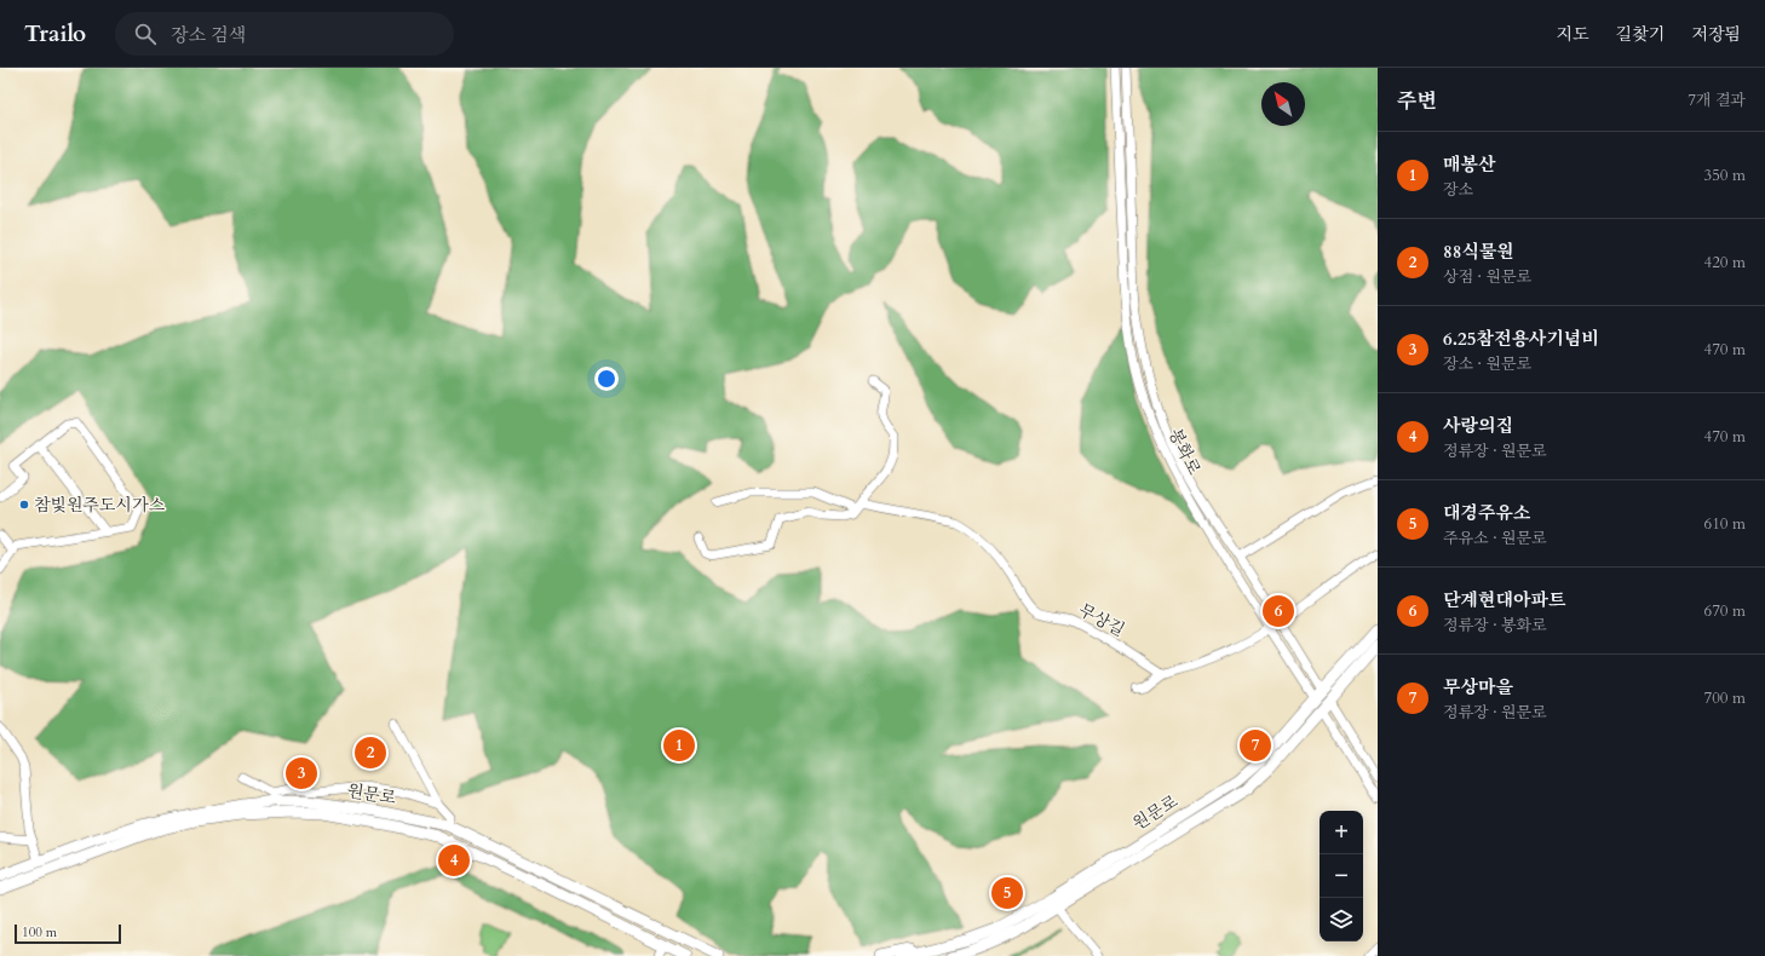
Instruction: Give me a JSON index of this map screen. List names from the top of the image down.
{
  "streets": {
    "main road": ["봉화로", "원문로"],
    "street": ["무상길"]
  },
  "crossings": [
    ["봉화로", "원문로"]
  ],
  "places": ["참빛원주도시가스"],
  "scale_bar": "100 m",
  "north": "top left",
  "page": {
    "header": "Trailo",
    "search": "장소 검색",
    "nav": ["지도", "길찾기", "저장됨"],
    "heading": ["주변", "7개 결과"],
    "list": [
      {
        "mark": "1",
        "name": "매봉산",
        "note": "장소",
        "value": "350 m"
      },
      {
        "mark": "2",
        "name": "88식물원",
        "note": "상점 · 원문로",
        "value": "420 m"
      },
      {
        "mark": "3",
        "name": "6.25참전용사기념비",
        "note": "장소 · 원문로",
        "value": "470 m"
      },
      {
        "mark": "4",
        "name": "사랑의집",
        "note": "정류장 · 원문로",
        "value": "470 m"
      },
      {
        "mark": "5",
        "name": "대경주유소",
        "note": "주유소 · 원문로",
        "value": "610 m"
      },
      {
        "mark": "6",
        "name": "단계현대아파트",
        "note": "정류장 · 봉화로",
        "value": "670 m"
      },
      {
        "mark": "7",
        "name": "무상마을",
        "note": "정류장 · 원문로",
        "value": "700 m"
      }
    ],
    "pins": [
      "6",
      "1",
      "7",
      "2",
      "3",
      "4",
      "5"
    ],
    "map_buttons": ["+", "−"],
    "scale": "100 m"
  }
}
